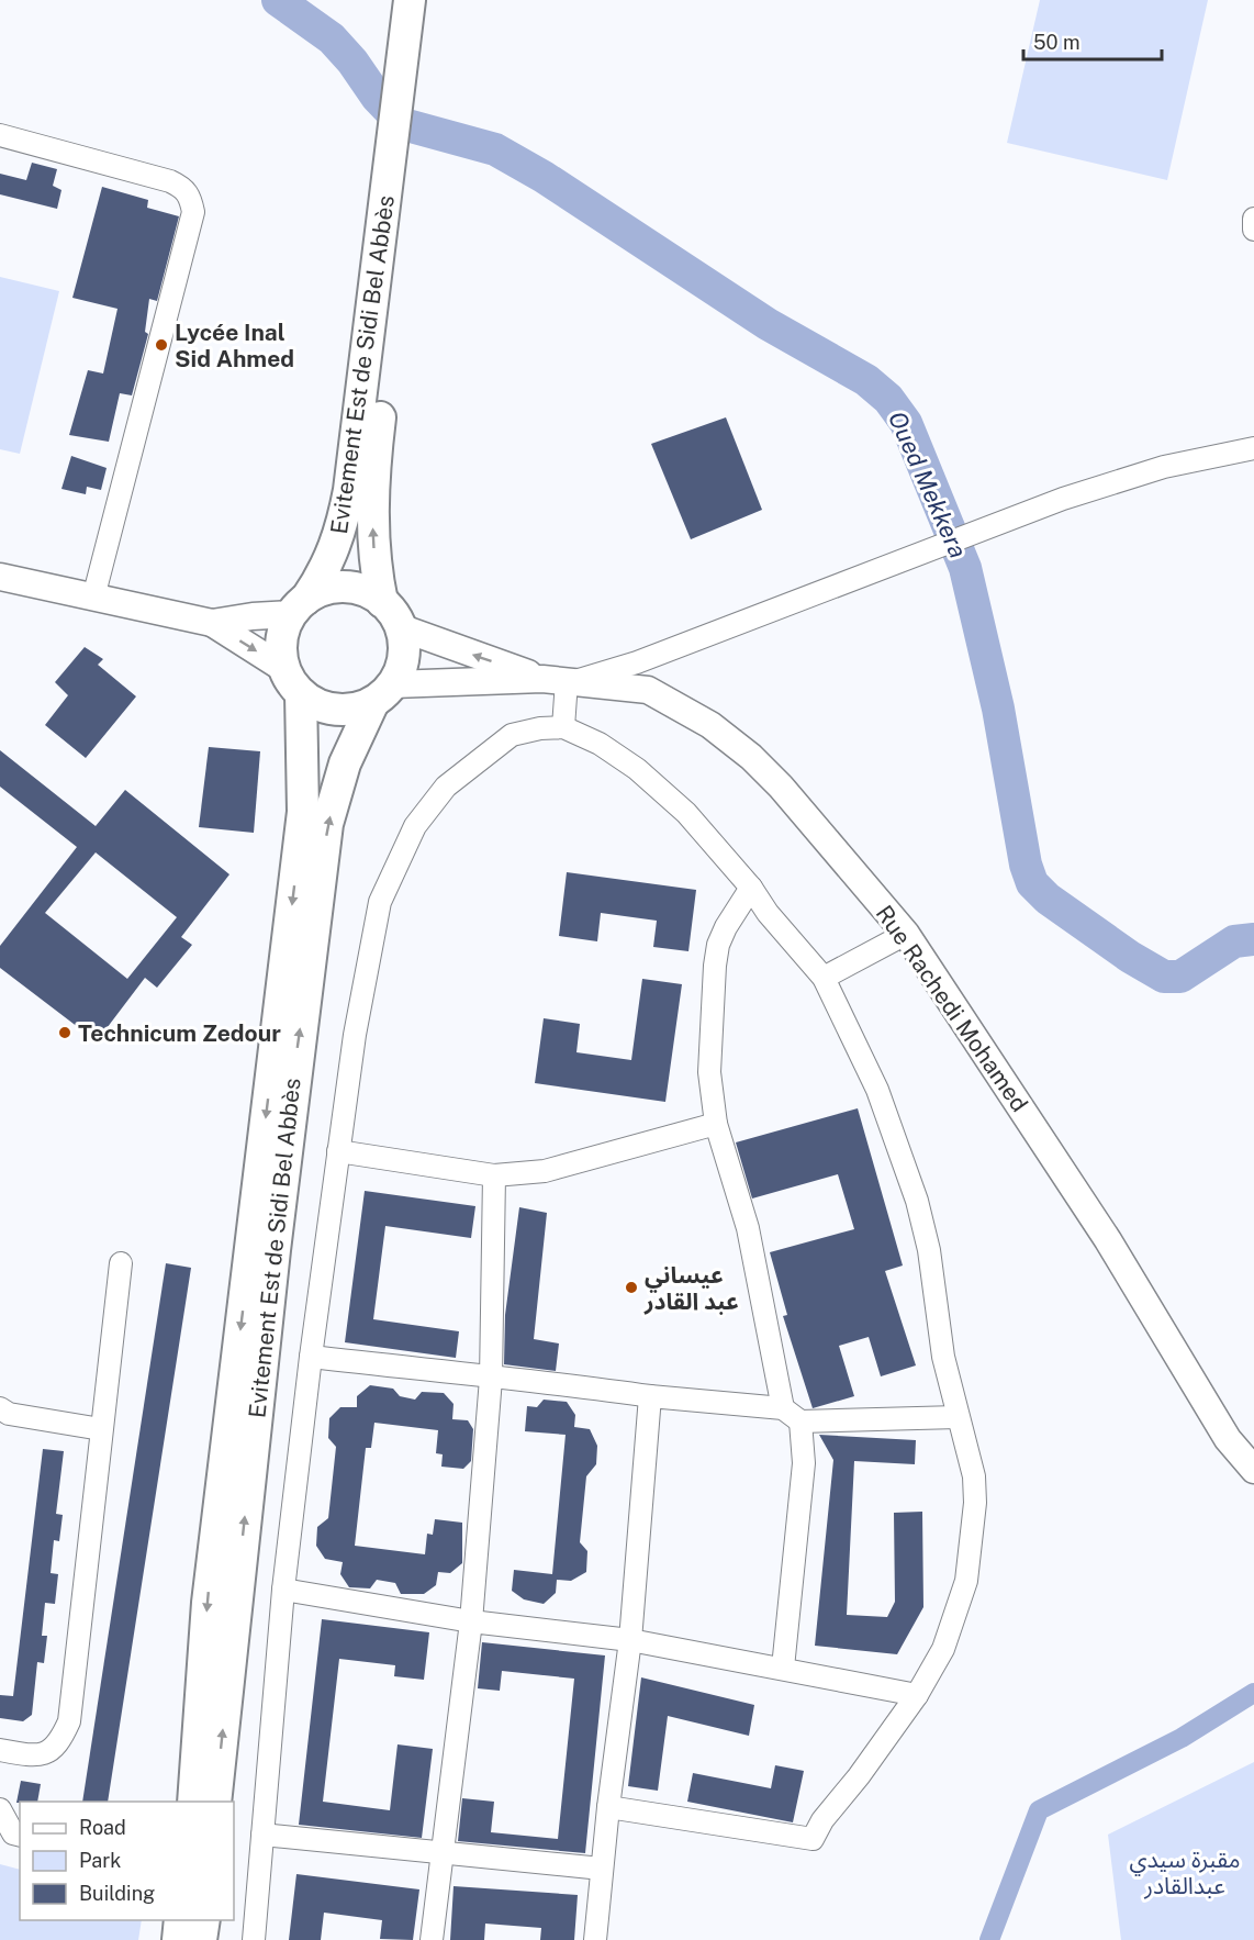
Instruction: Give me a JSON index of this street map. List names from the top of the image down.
{
  "streets": {
    "highway": ["Evitement Est de Sidi Bel Abbès"],
    "main road": ["Rue Rachedi Mohamed"]
  },
  "water": ["Oued Mekkera"],
  "parks": ["مقبرة سيدي عبدالقادر"],
  "places": ["Lycée Inal Sid Ahmed", "Technicum Zedour", "عيساني عبد القادر"],
  "legend": ["Road", "Park", "Building"],
  "scale_bar": "50 m"
}
